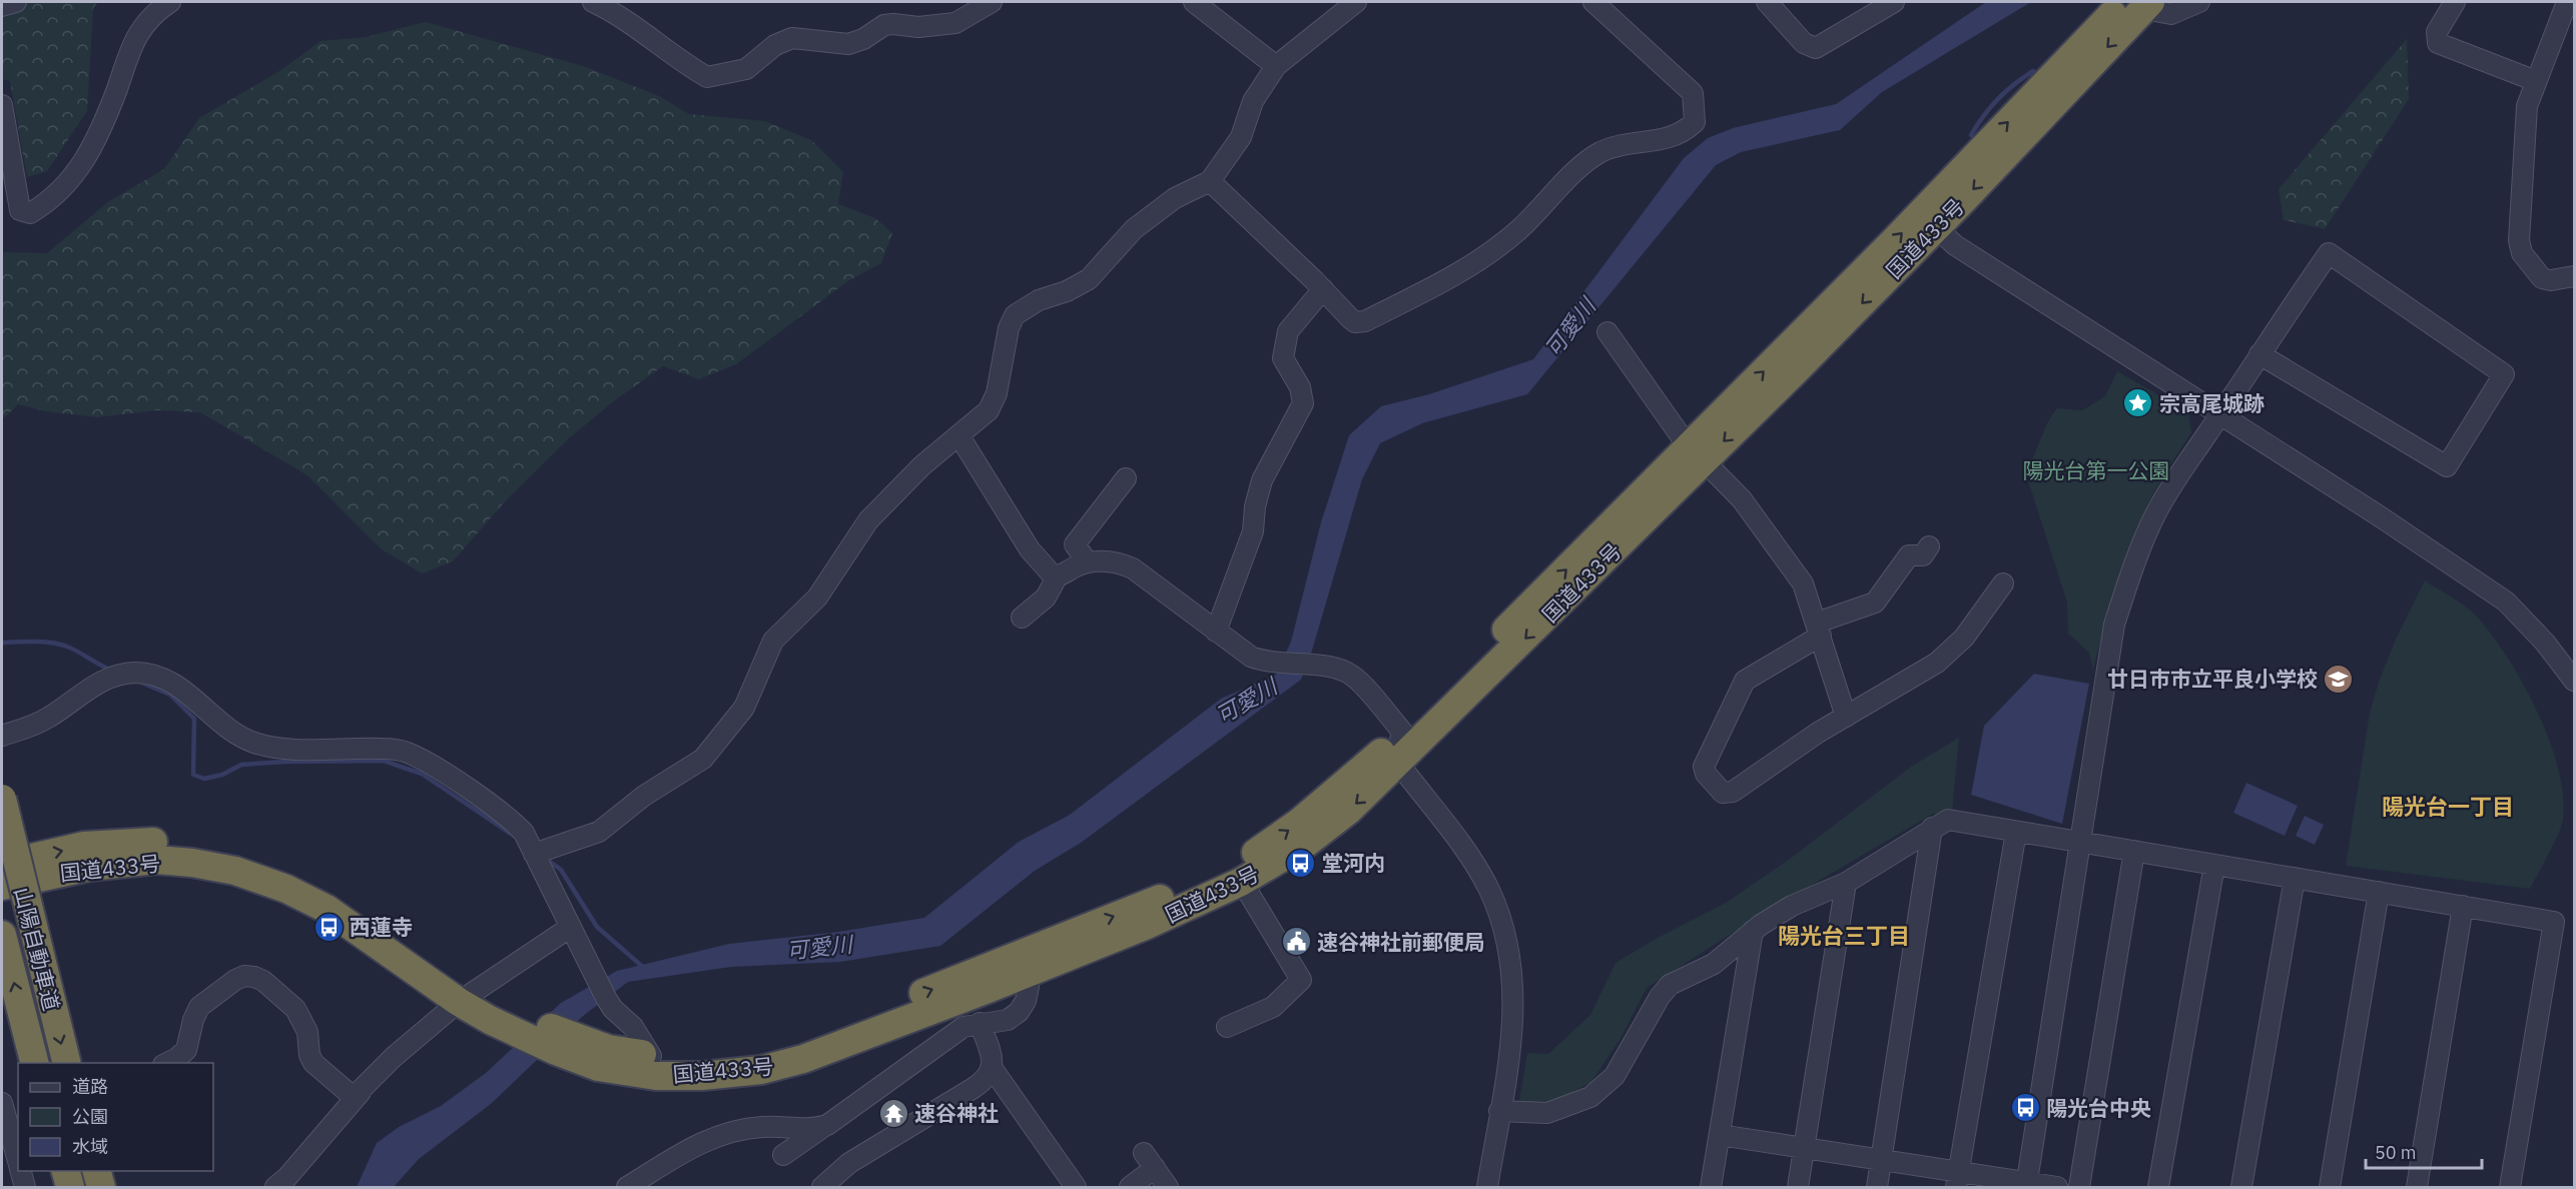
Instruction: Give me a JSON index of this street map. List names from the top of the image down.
{
  "streets": {
    "highway": ["国道433号", "山陽自動車道"]
  },
  "districts": ["陽光台一丁目", "陽光台三丁目"],
  "water": ["可愛川"],
  "parks": ["陽光台第一公園"],
  "places": {
    "place": ["宗高尾城跡"],
    "school or university": ["廿日市市立平良小学校"],
    "bus stop": ["堂河内", "西蓮寺", "陽光台中央"],
    "public building": ["速谷神社前郵便局"],
    "temple": ["速谷神社"]
  },
  "legend": ["道路", "公園", "水域"],
  "scale_bar": "50 m"
}
